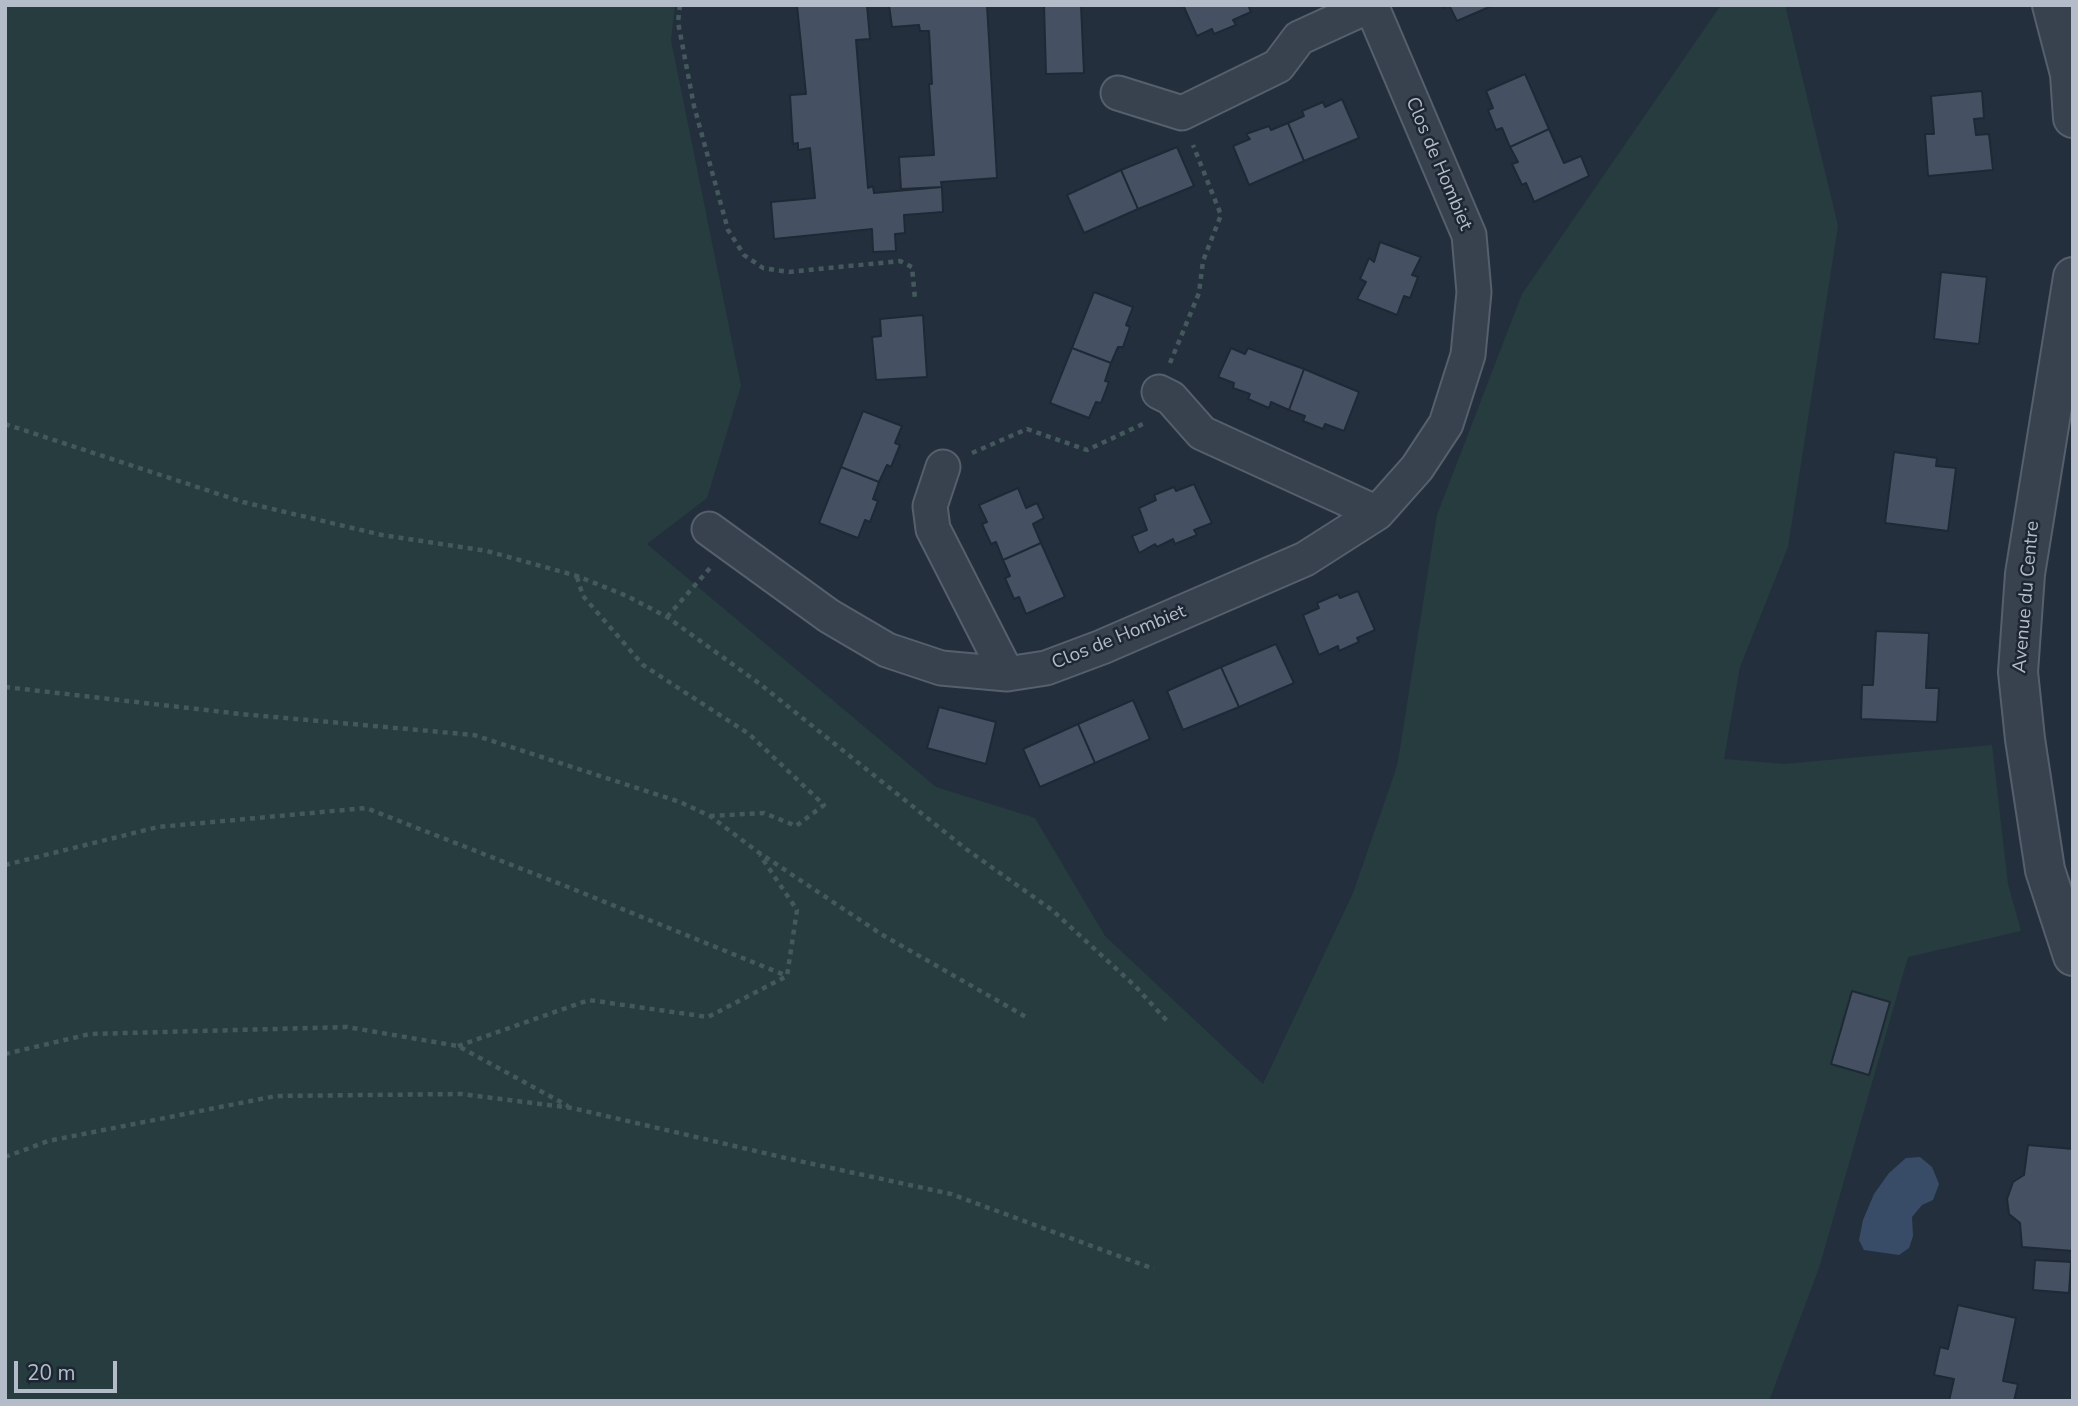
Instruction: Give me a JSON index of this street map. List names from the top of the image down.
{
  "streets": {
    "street": ["Clos de Hombiet", "Avenue du Centre"]
  },
  "scale_bar": "20 m"
}
